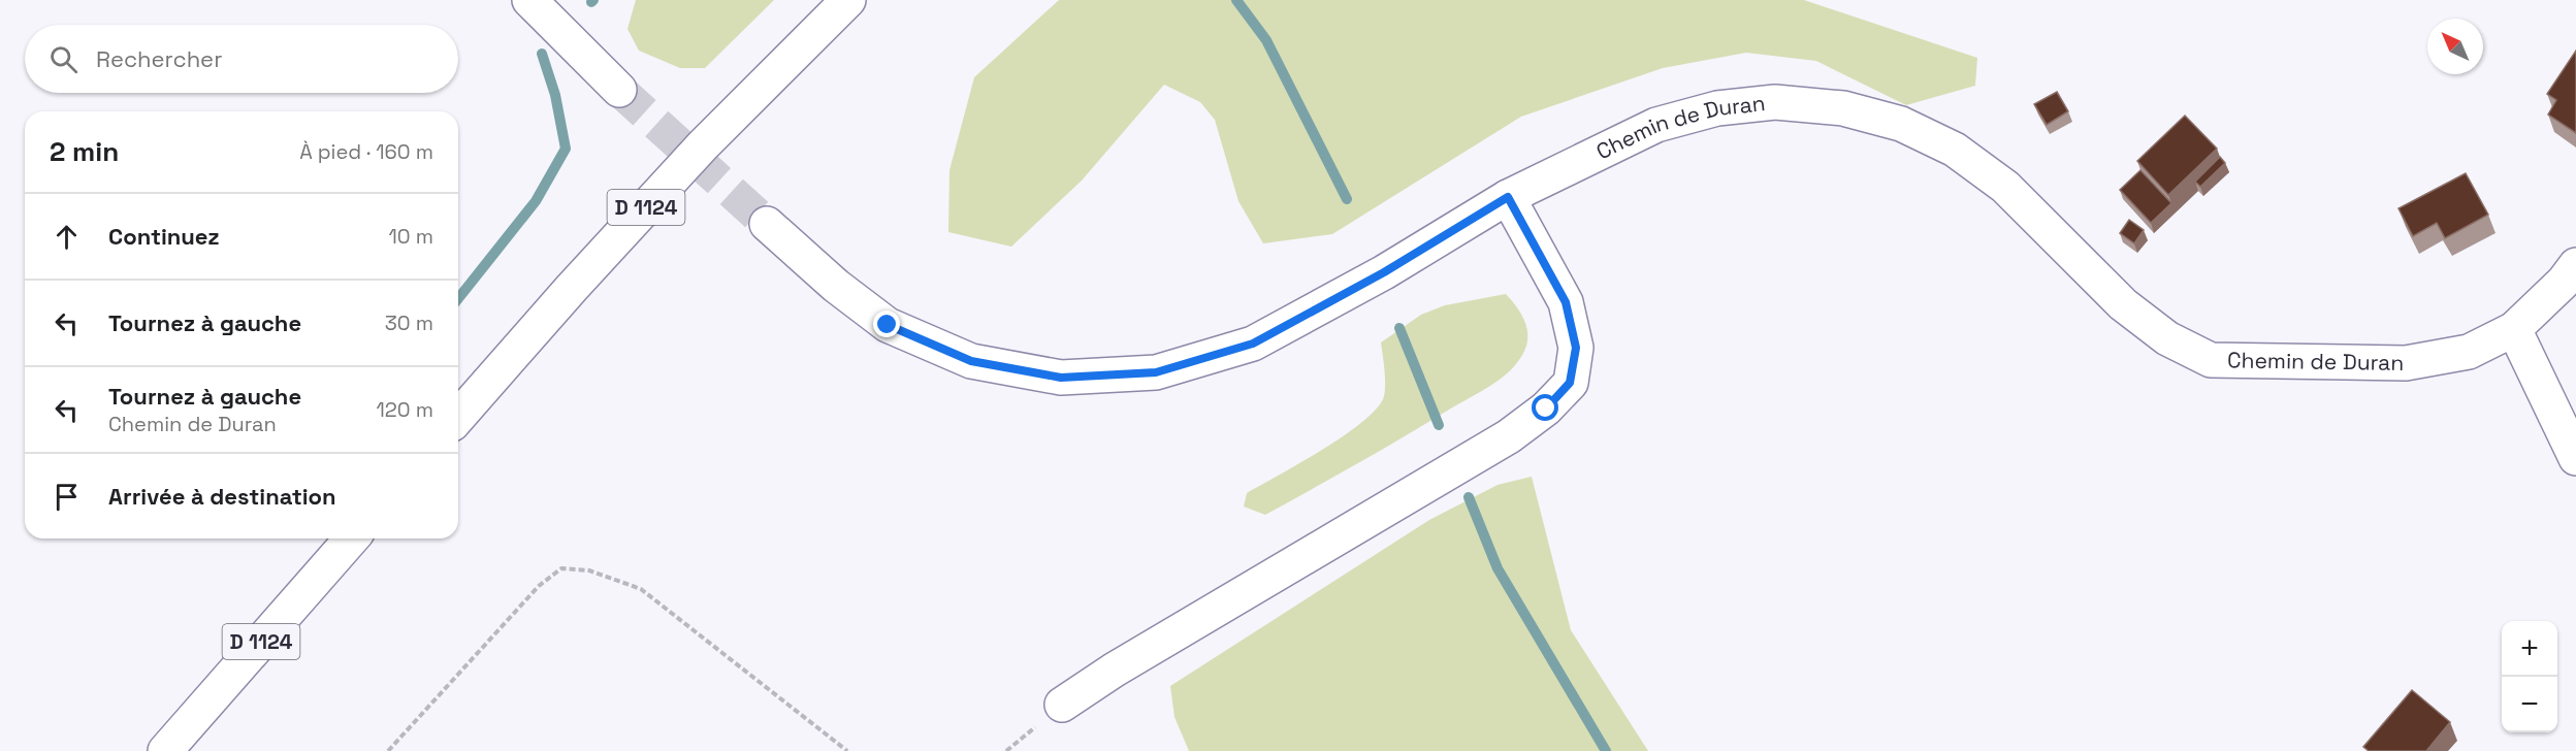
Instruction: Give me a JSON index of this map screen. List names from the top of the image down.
{
  "streets": {
    "main road": ["Chemin de Duran", "D 1124"]
  },
  "north": "top left",
  "page": {
    "search": "Rechercher",
    "heading": ["2 min", "À pied · 160 m"],
    "list": [
      ["Continuez", "10 m"],
      ["Tournez à gauche", "30 m"],
      ["Tournez à gauche", "Chemin de Duran", "120 m"],
      "Arrivée à destination"
    ],
    "map_buttons": ["+", "−"]
  }
}
